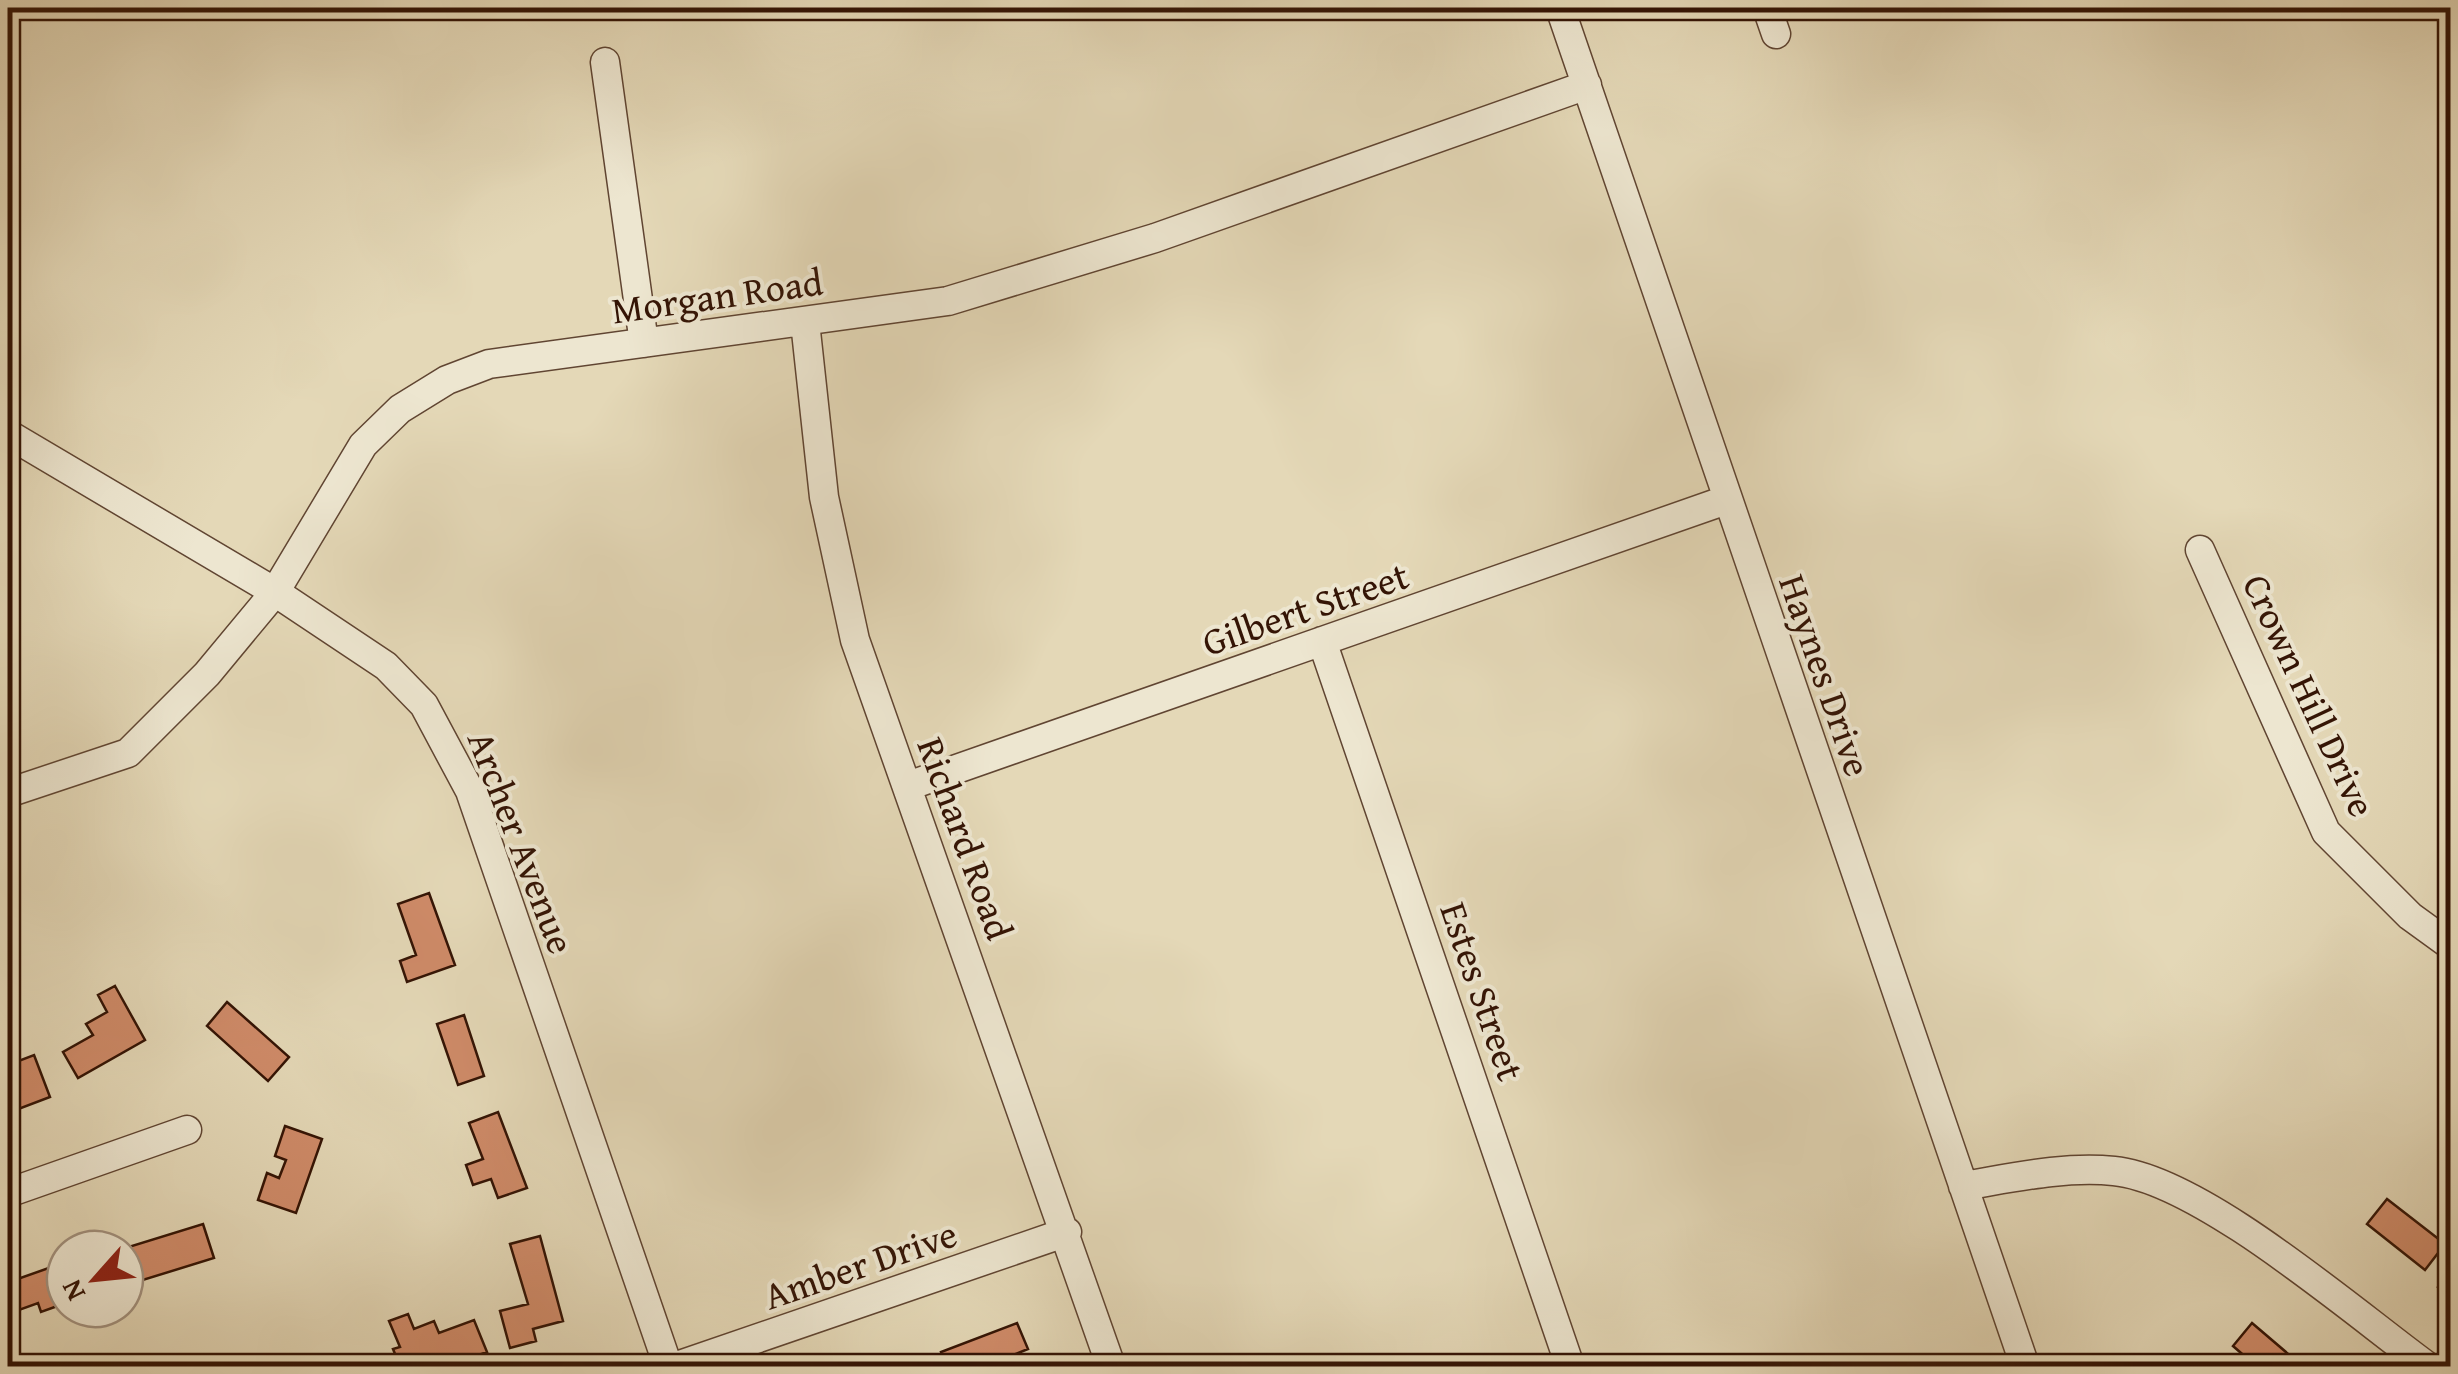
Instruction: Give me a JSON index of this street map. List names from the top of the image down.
{
  "streets": {
    "street": [
      "Morgan Road",
      "Gilbert Street",
      "Haynes Drive",
      "Crown Hill Drive",
      "Richard Road",
      "Archer Avenue",
      "Estes Street",
      "Amber Drive"
    ]
  },
  "crossings": [
    ["Morgan Road", "Haynes Drive"],
    ["Morgan Road", "Richard Road"],
    ["Morgan Road", "Archer Avenue"],
    ["Gilbert Street", "Haynes Drive"],
    ["Gilbert Street", "Richard Road"],
    ["Gilbert Street", "Estes Street"],
    ["Richard Road", "Amber Drive"]
  ],
  "north": "bottom left"
}
